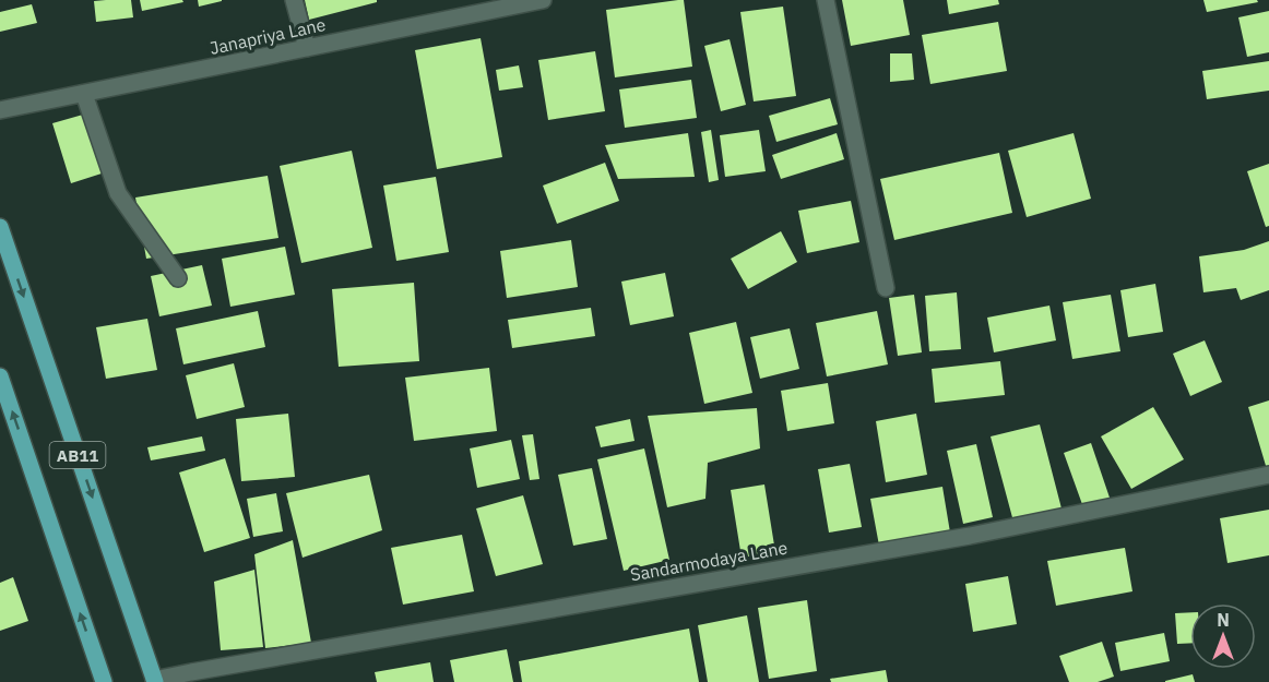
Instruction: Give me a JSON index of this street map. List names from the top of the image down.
{
  "streets": {
    "main road": ["AB11"],
    "street": ["Janapriya Lane", "Sandarmodaya Lane"]
  },
  "crossings": [
    ["AB11", "Sandarmodaya Lane"]
  ],
  "north": "top"
}
